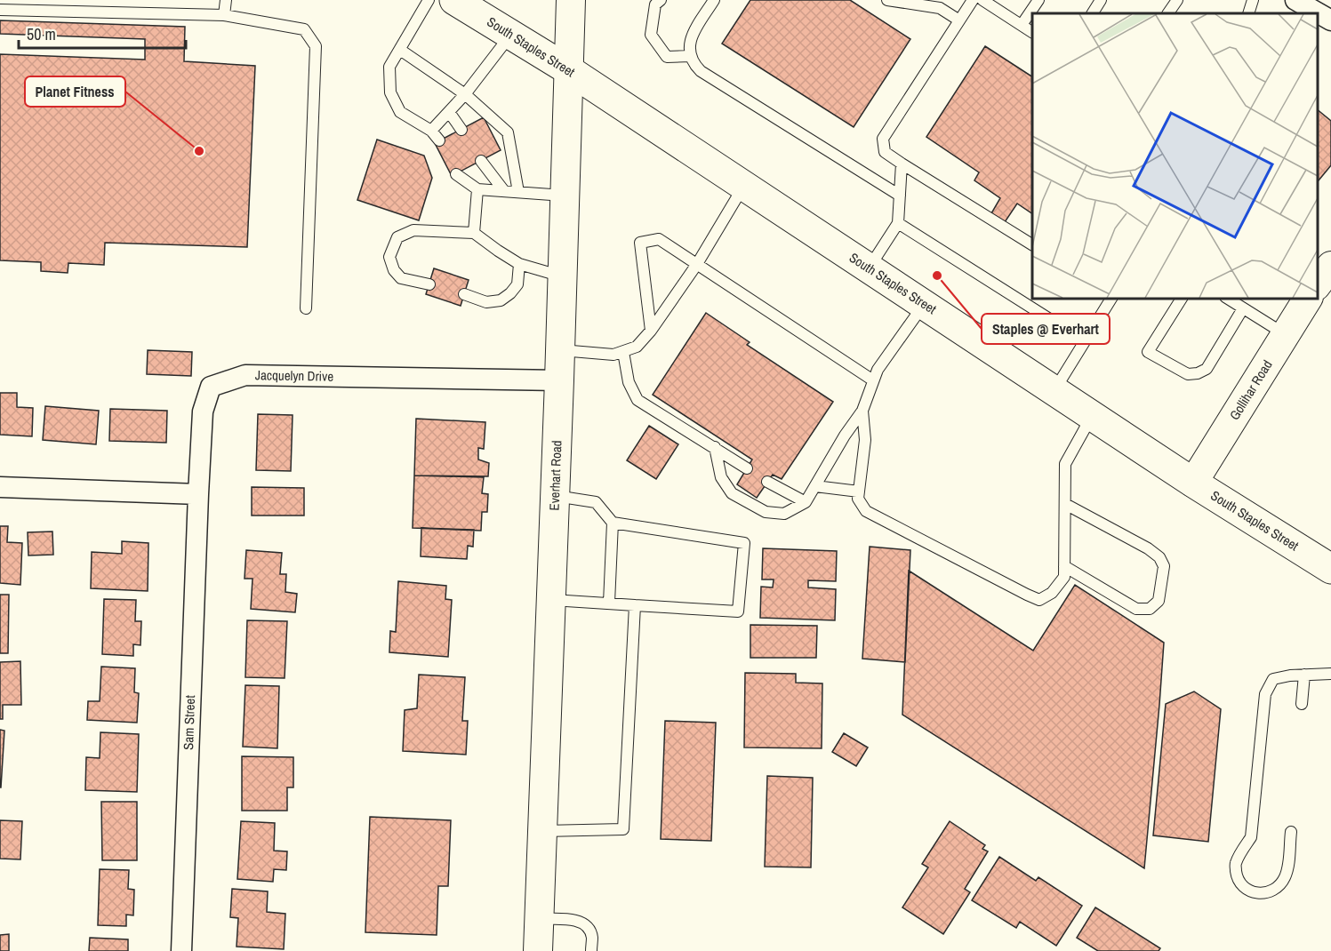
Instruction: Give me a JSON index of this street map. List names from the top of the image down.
{
  "streets": {
    "main road": ["South Staples Street", "Gollihar Road", "Everhart Road"],
    "street": ["Jacquelyn Drive", "Sam Street"]
  },
  "crossings": [
    ["South Staples Street", "Gollihar Road"],
    ["South Staples Street", "Everhart Road"],
    ["Jacquelyn Drive", "Everhart Road"],
    ["Jacquelyn Drive", "Sam Street"]
  ],
  "places": ["Planet Fitness", "Staples @ Everhart"],
  "scale_bar": "50 m"
}
